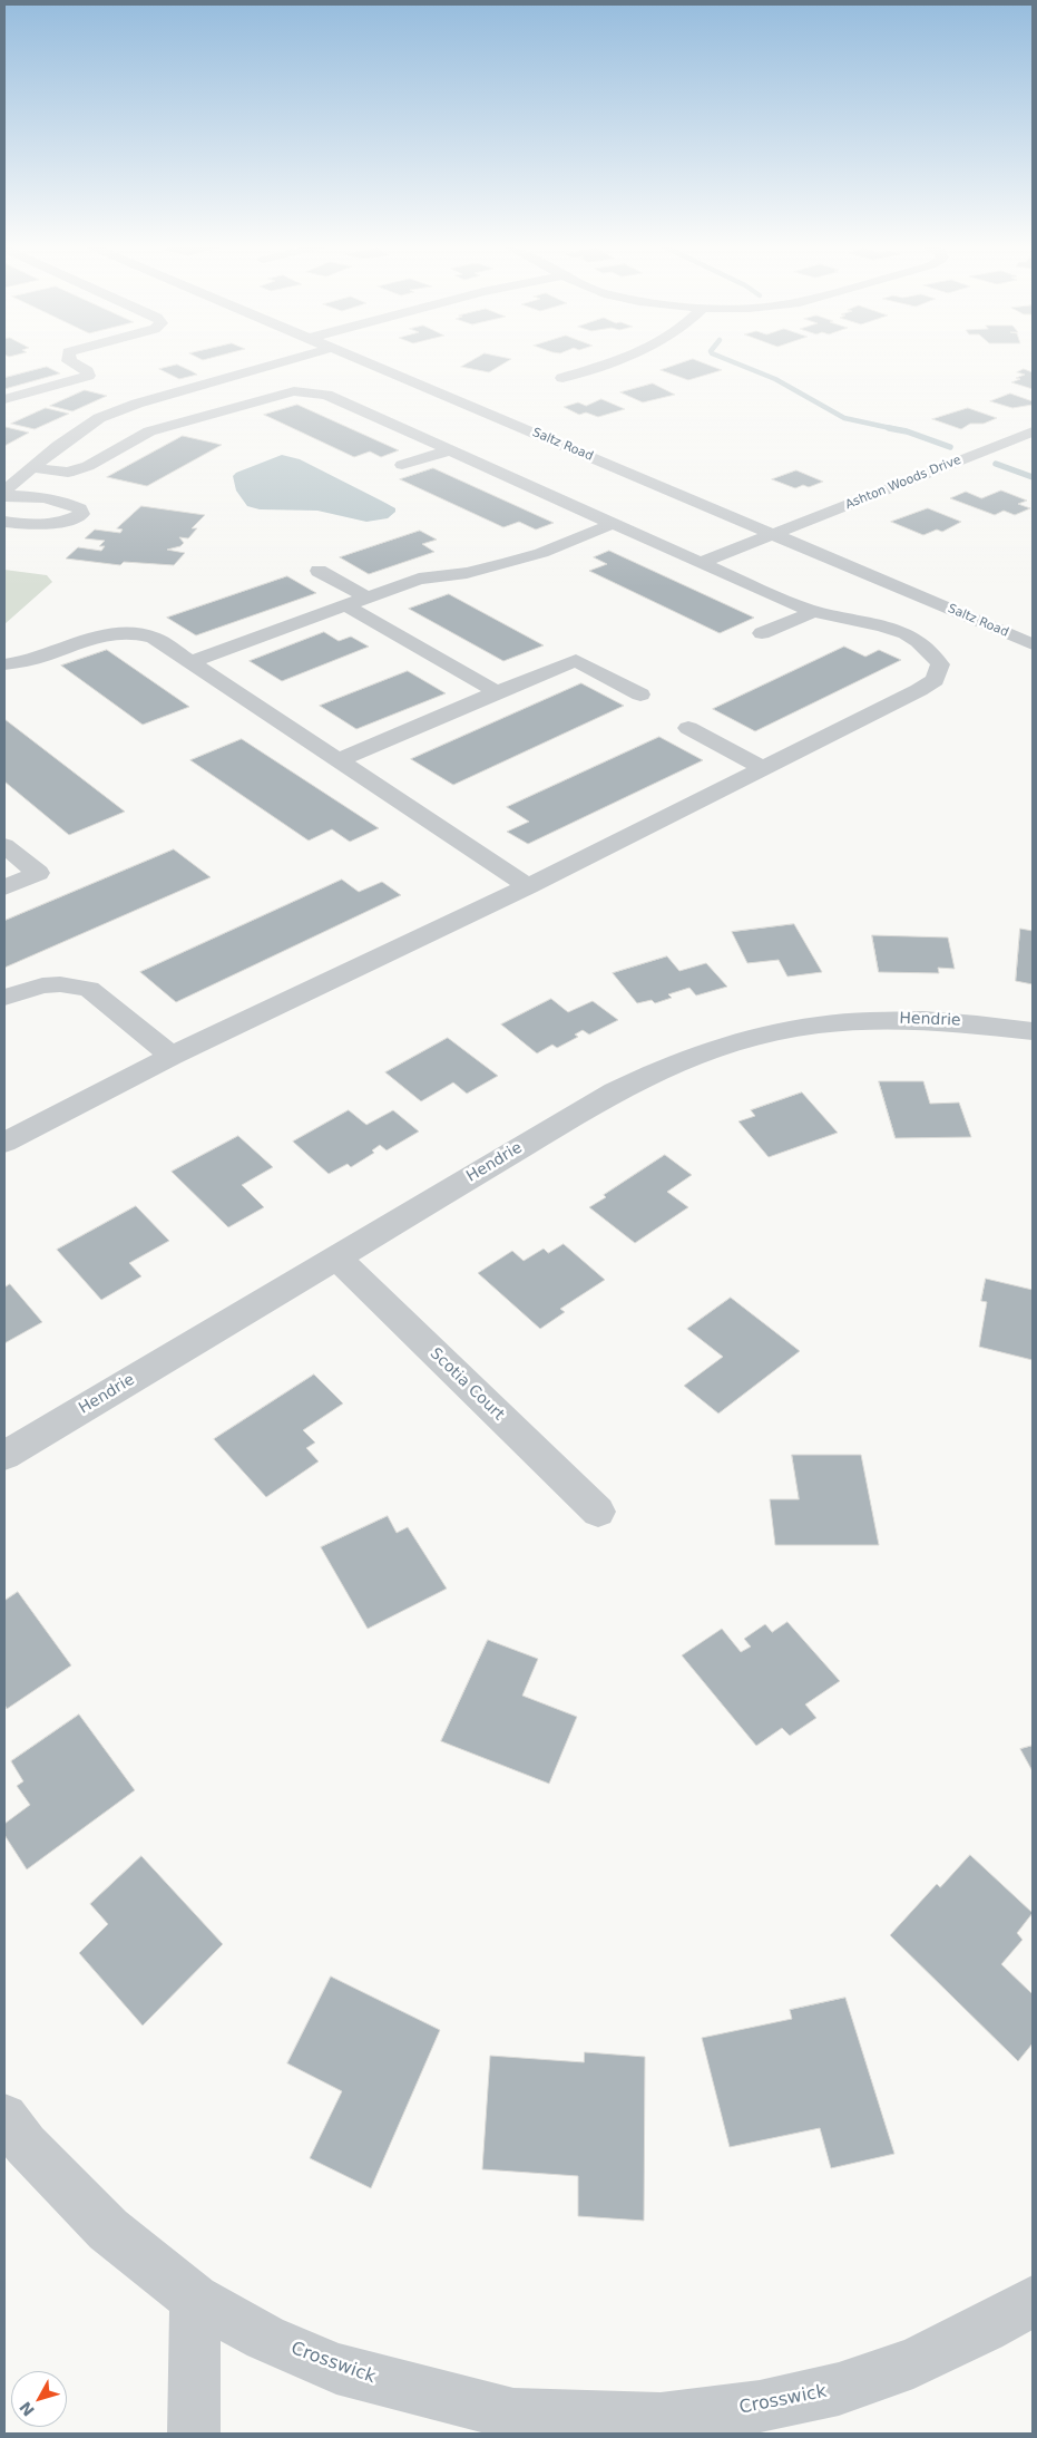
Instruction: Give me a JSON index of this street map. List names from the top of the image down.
{
  "streets": {
    "street": [
      "Saltz Road",
      "Ashton Woods Drive",
      "Hendrie",
      "Scotia Court",
      "Crosswick"
    ]
  },
  "crossings": [
    ["Saltz Road", "Ashton Woods Drive"],
    ["Hendrie", "Scotia Court"]
  ],
  "north": "bottom left"
}
